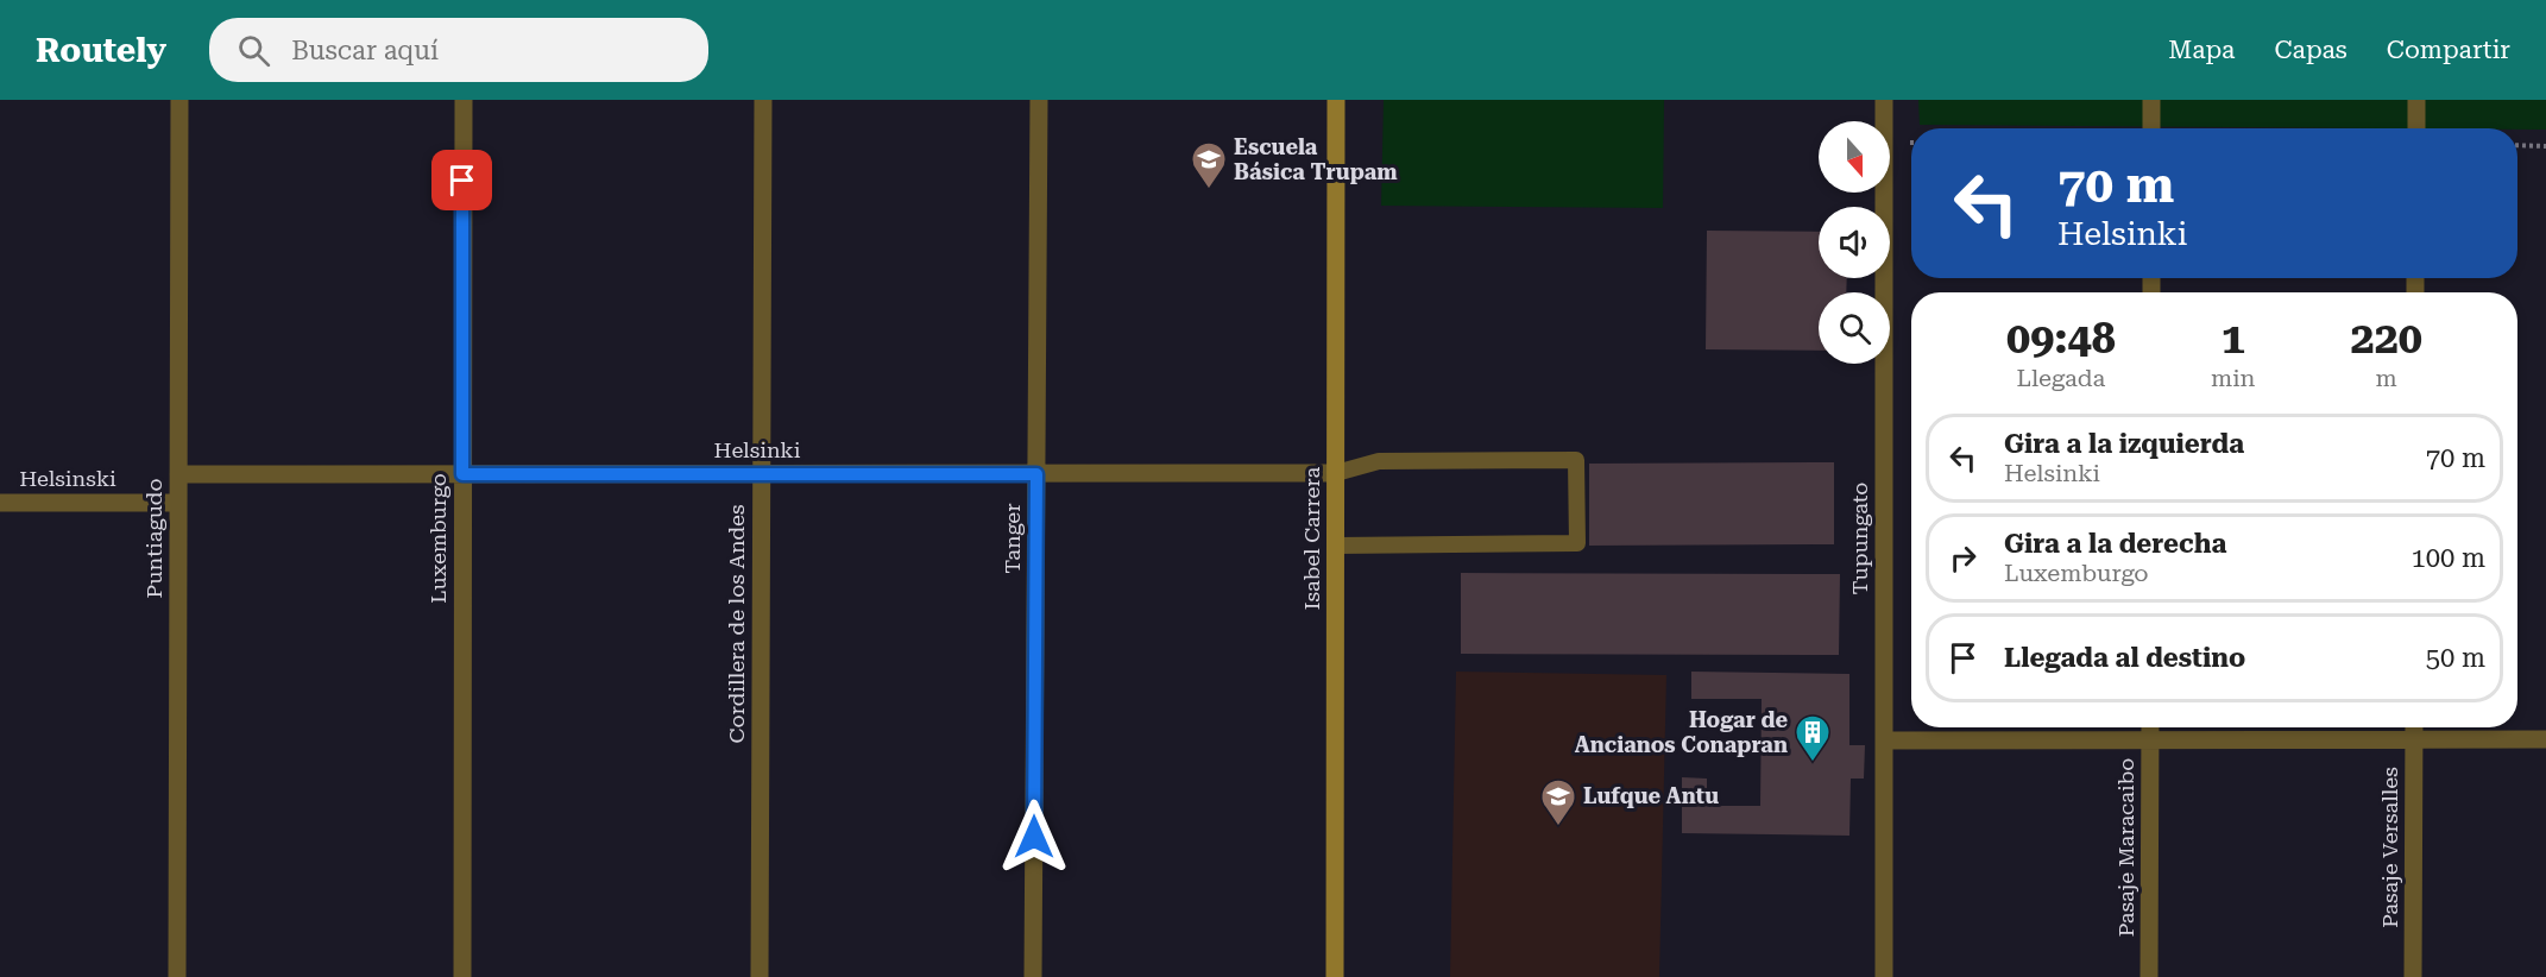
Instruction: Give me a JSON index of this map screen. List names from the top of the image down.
{
  "streets": {
    "street": [
      "Helsinki",
      "Helsinski",
      "Puntiagudo",
      "Luxemburgo",
      "Tanger",
      "Isabel Carrera",
      "Tupungato",
      "Cordillera de los Andes",
      "Pasaje Maracaibo",
      "Pasaje Versalles"
    ]
  },
  "crossings": [
    ["Helsinki", "Puntiagudo"],
    ["Helsinki", "Luxemburgo"],
    ["Helsinki", "Tanger"],
    ["Helsinki", "Isabel Carrera"],
    ["Helsinki", "Cordillera de los Andes"],
    ["Helsinski", "Puntiagudo"]
  ],
  "places": {
    "school or university": ["Escuela Básica Trupam", "Lufque Antu"],
    "building": ["Hogar de Ancianos Conapran"]
  },
  "north": "bottom",
  "page": {
    "header": "Routely",
    "search": "Buscar aquí",
    "nav": ["Mapa", "Capas", "Compartir"],
    "turn": ["70 m", "Helsinki"],
    "eta": [
      "09:48",
      "Llegada",
      "1",
      "min",
      "220",
      "m"
    ],
    "list": [
      {
        "name": "Gira a la izquierda",
        "note": "Helsinki",
        "value": "70 m"
      },
      {
        "name": "Gira a la derecha",
        "note": "Luxemburgo",
        "value": "100 m"
      },
      {
        "name": "Llegada al destino",
        "value": "50 m"
      }
    ]
  }
}
